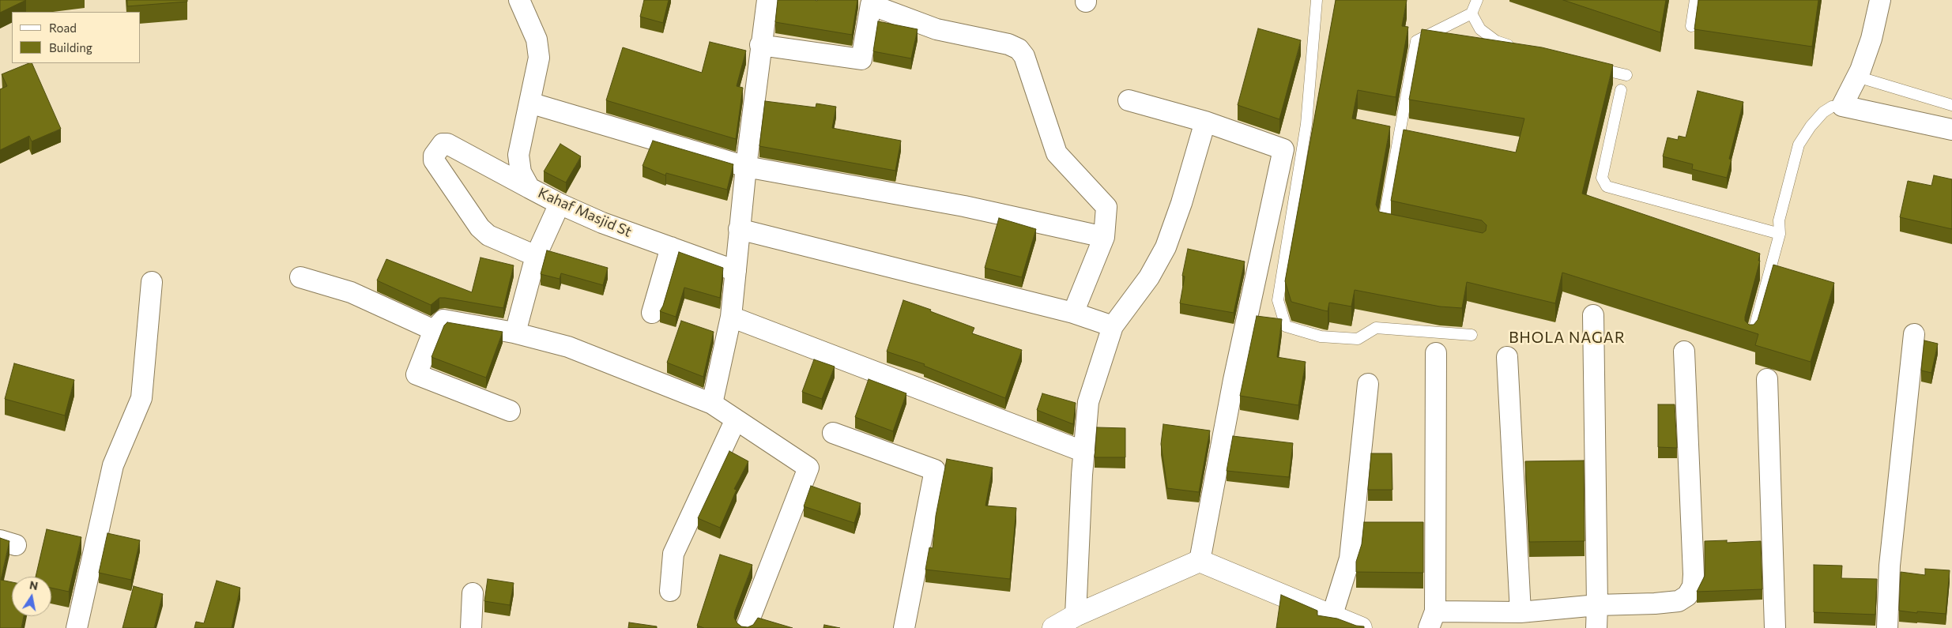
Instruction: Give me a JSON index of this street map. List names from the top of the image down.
{
  "streets": {
    "street": ["Kahaf Masjid St"]
  },
  "districts": ["BHOLA NAGAR"],
  "legend": ["Road", "Building"],
  "north": "top"
}
